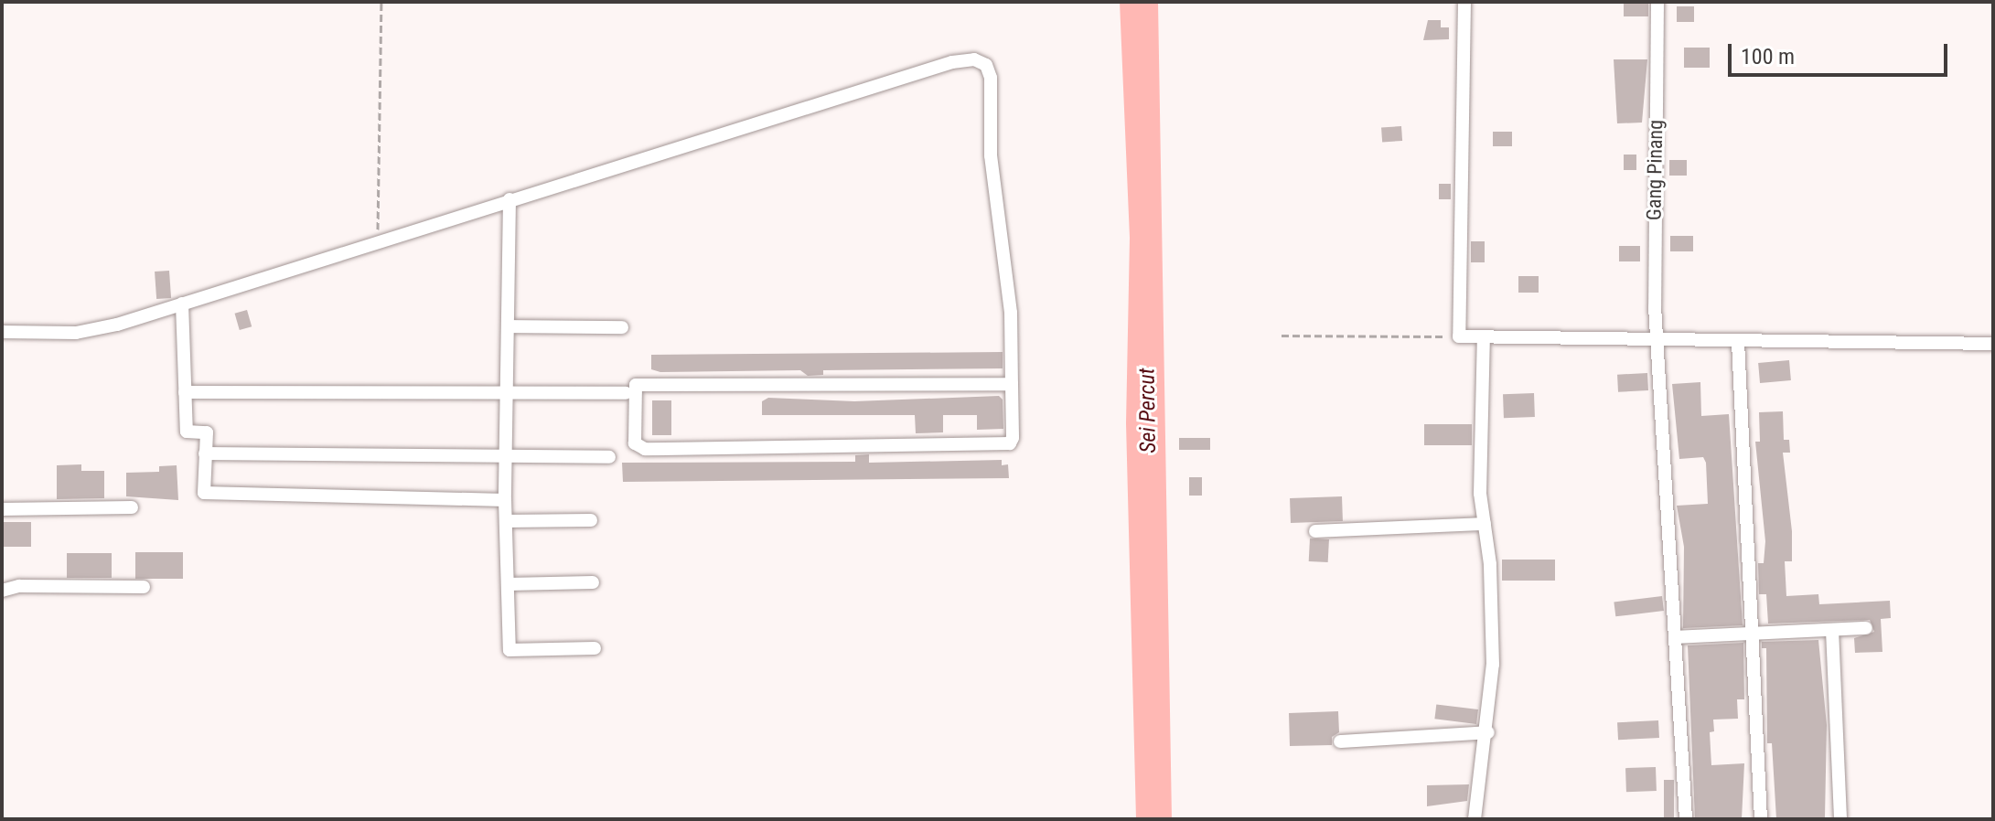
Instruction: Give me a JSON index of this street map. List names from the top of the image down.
{
  "streets": {
    "street": ["Gang Pinang"]
  },
  "water": ["Sei Percut"],
  "scale_bar": "100 m"
}
